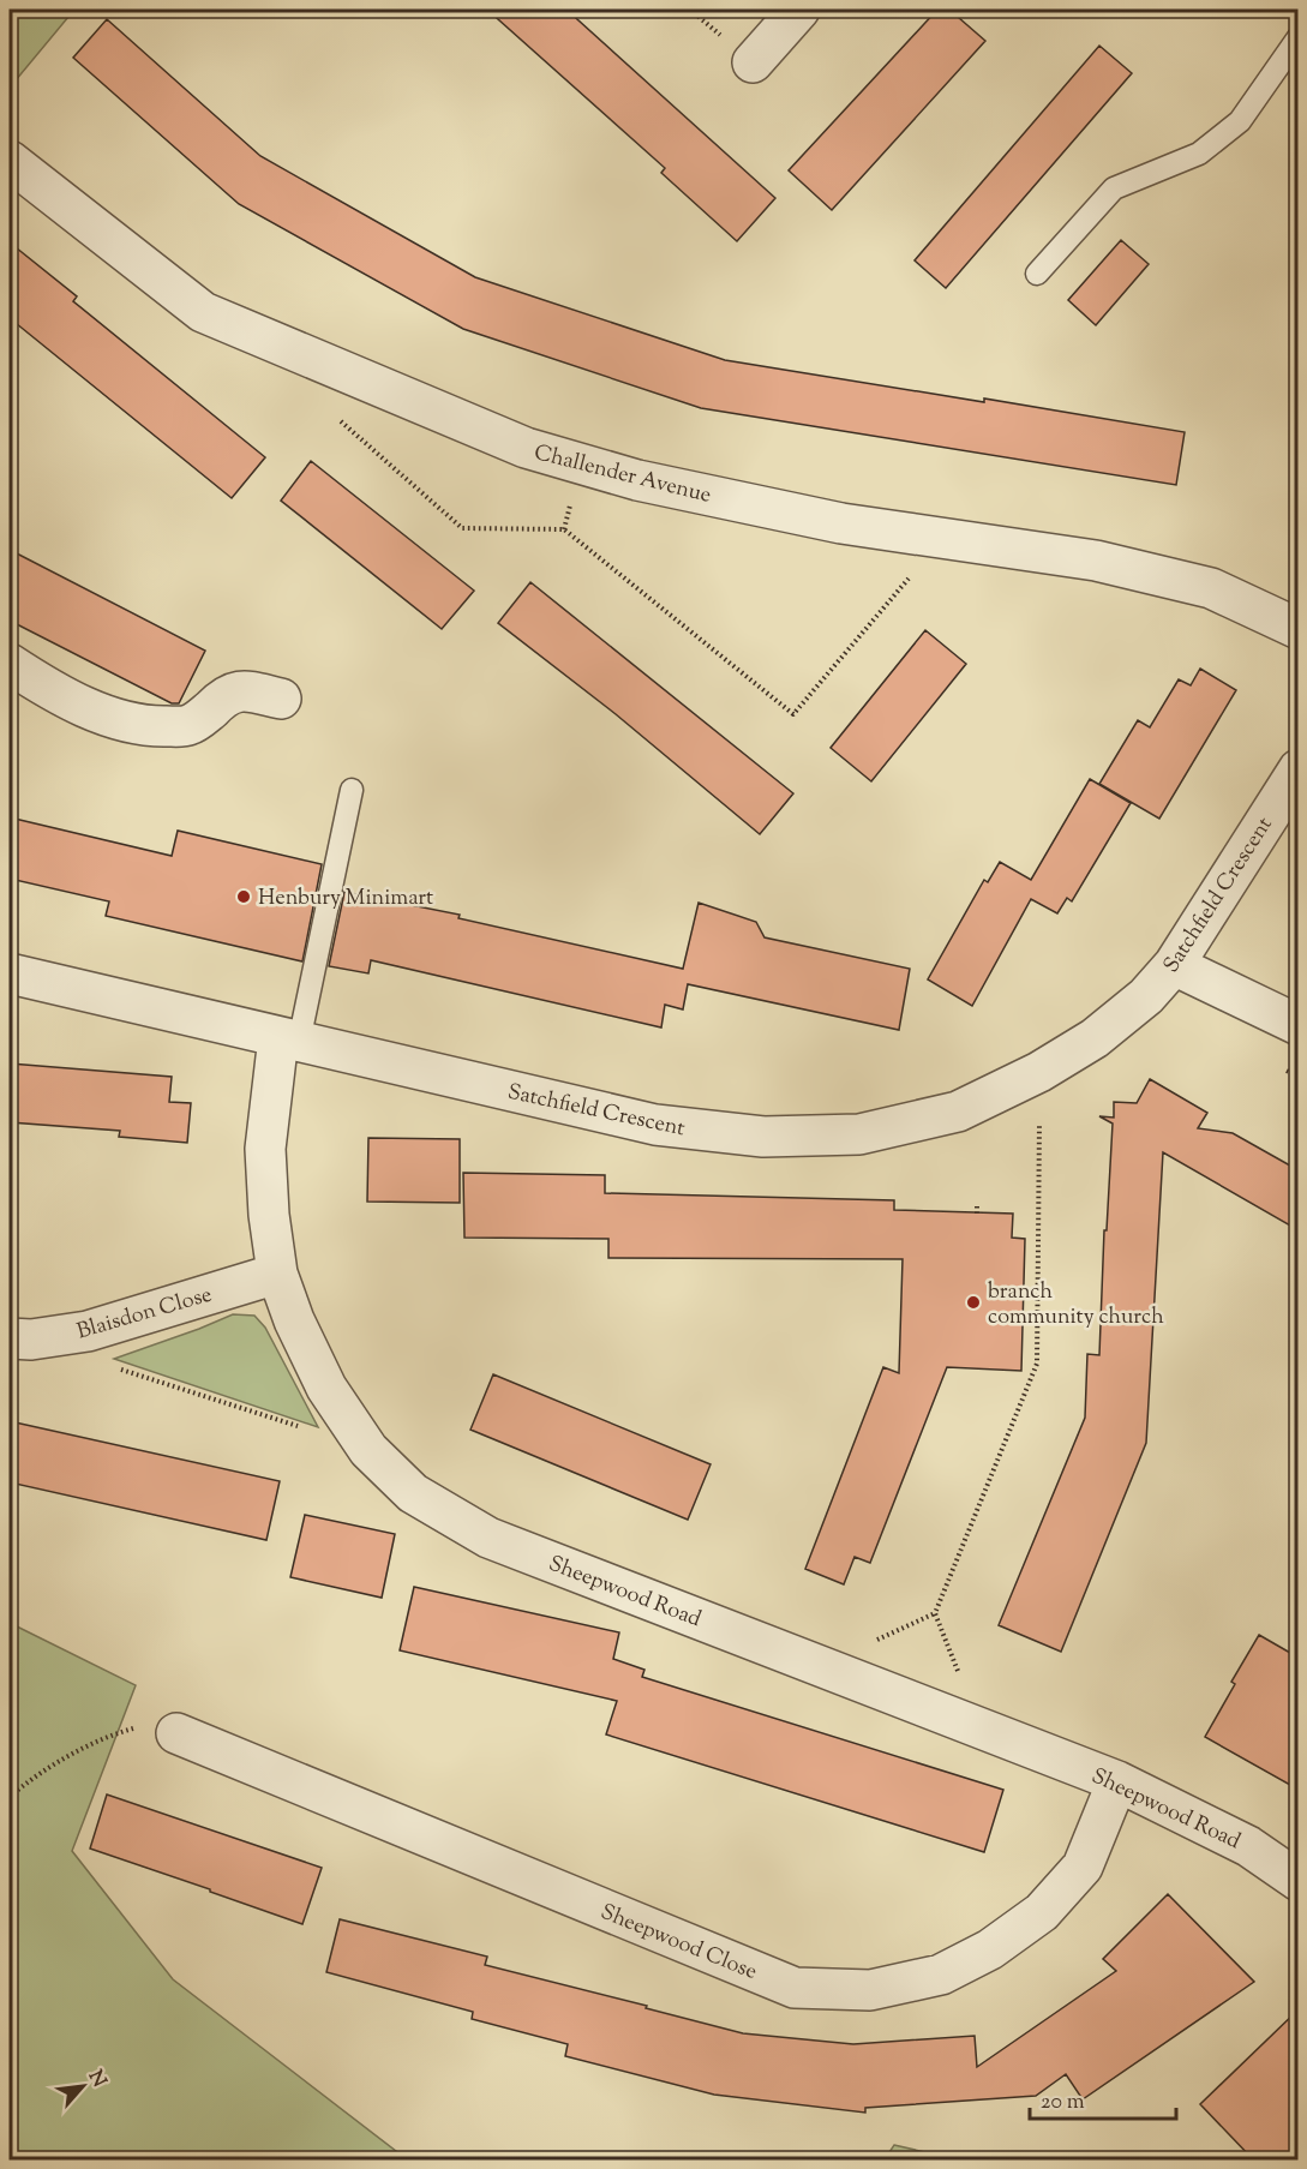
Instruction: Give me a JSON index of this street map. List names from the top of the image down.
{
  "streets": {
    "street": [
      "Challender Avenue",
      "Satchfield Crescent",
      "Blaisdon Close",
      "Sheepwood Road",
      "Sheepwood Close"
    ]
  },
  "crossings": [
    ["Satchfield Crescent", "Sheepwood Road"],
    ["Blaisdon Close", "Sheepwood Road"],
    ["Sheepwood Road", "Sheepwood Close"]
  ],
  "places": ["Henbury Minimart", "branch community church"],
  "scale_bar": "20 m",
  "north": "top right"
}
